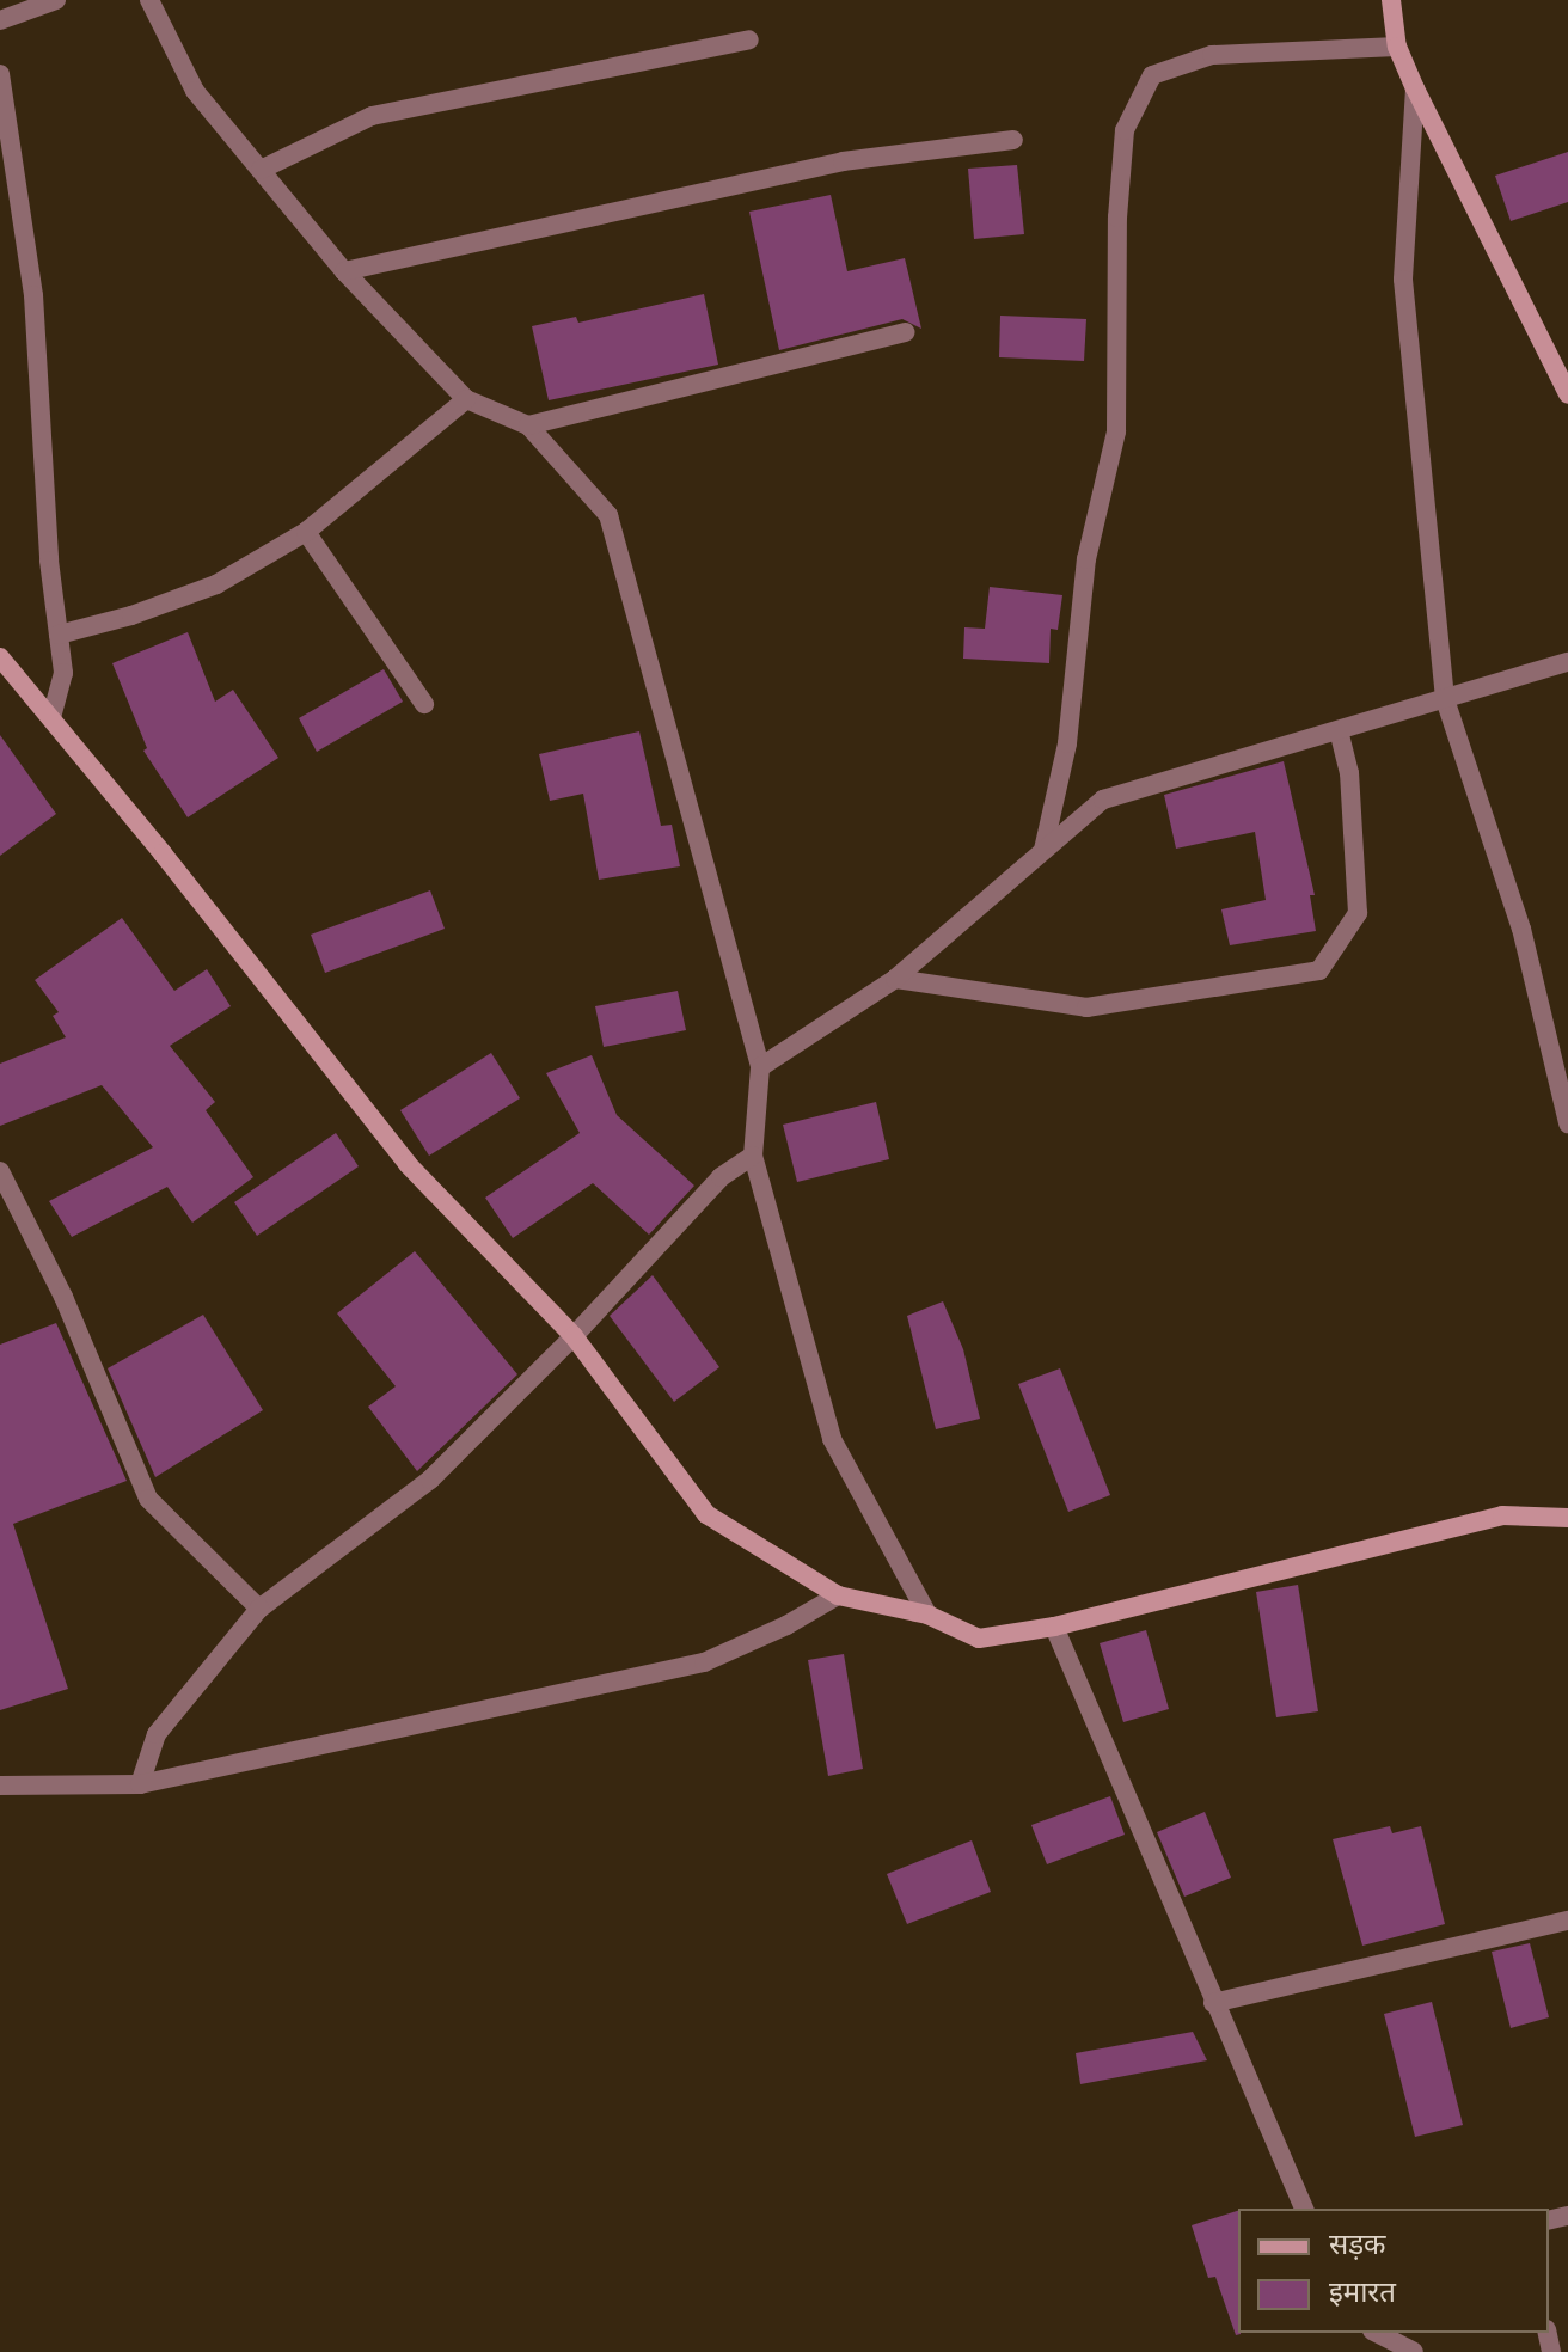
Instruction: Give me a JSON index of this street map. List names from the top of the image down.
{
  "legend": ["सड़क", "इमारत"]
}
